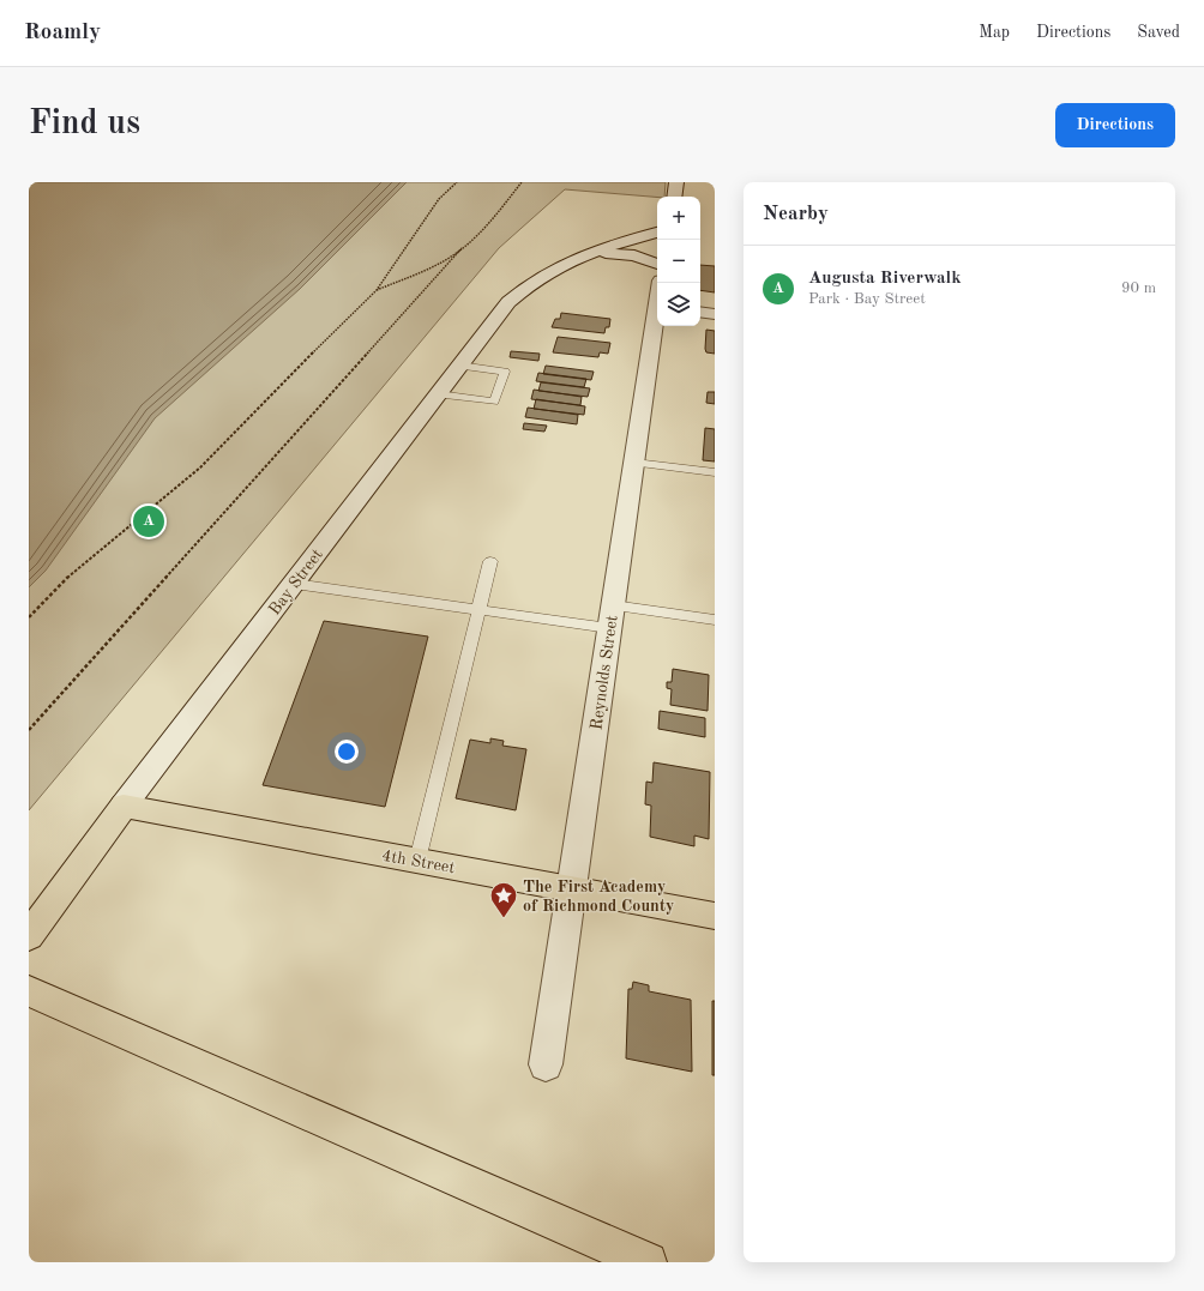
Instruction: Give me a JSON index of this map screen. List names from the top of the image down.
{
  "streets": {
    "main road": ["Bay Street", "Reynolds Street", "4th Street"]
  },
  "crossings": [
    ["Bay Street", "4th Street"],
    ["Reynolds Street", "4th Street"]
  ],
  "places": {
    "place": ["The First Academy of Richmond County"]
  },
  "page": {
    "header": "Roamly",
    "nav": ["Map", "Directions", "Saved"],
    "buttons": "Directions",
    "title": "Find us",
    "heading": "Nearby",
    "map_buttons": ["+", "−"],
    "list": [
      {
        "mark": "A",
        "name": "Augusta Riverwalk",
        "note": "Park · Bay Street",
        "value": "90 m"
      }
    ],
    "pins": "A"
  }
}
